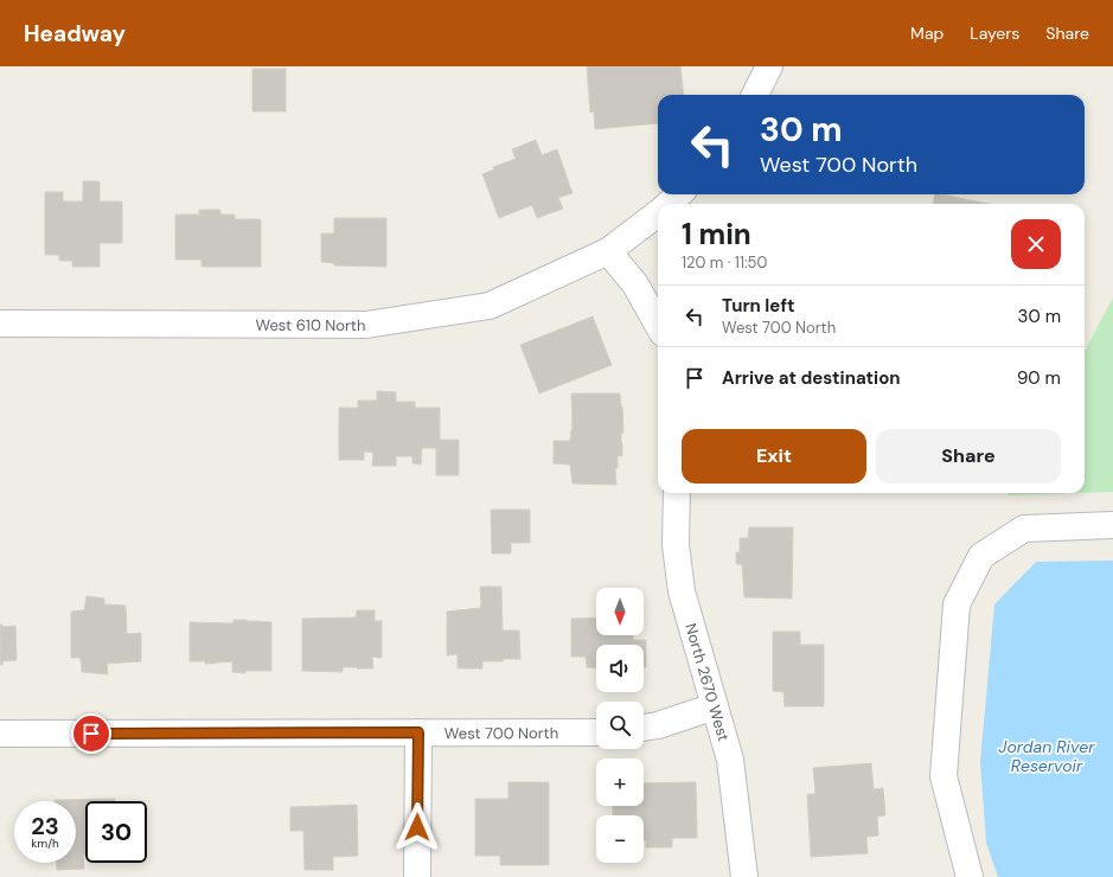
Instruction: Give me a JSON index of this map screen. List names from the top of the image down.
{
  "streets": {
    "street": ["West 610 North", "North 2670 West", "West 700 North"]
  },
  "water": ["Jordan River Reservoir"],
  "north": "bottom",
  "page": {
    "header": "Headway",
    "nav": ["Map", "Layers", "Share"],
    "turn": ["30 m", "West 700 North"],
    "heading": ["1 min", "120 m · 11:50"],
    "list": [
      {
        "name": "Turn left",
        "note": "West 700 North",
        "value": "30 m"
      },
      {
        "name": "Arrive at destination",
        "value": "90 m"
      }
    ],
    "buttons": ["Exit", "Share"],
    "map_buttons": ["+", "−"],
    "speed": "23 km/h",
    "limit": "30"
  }
}
